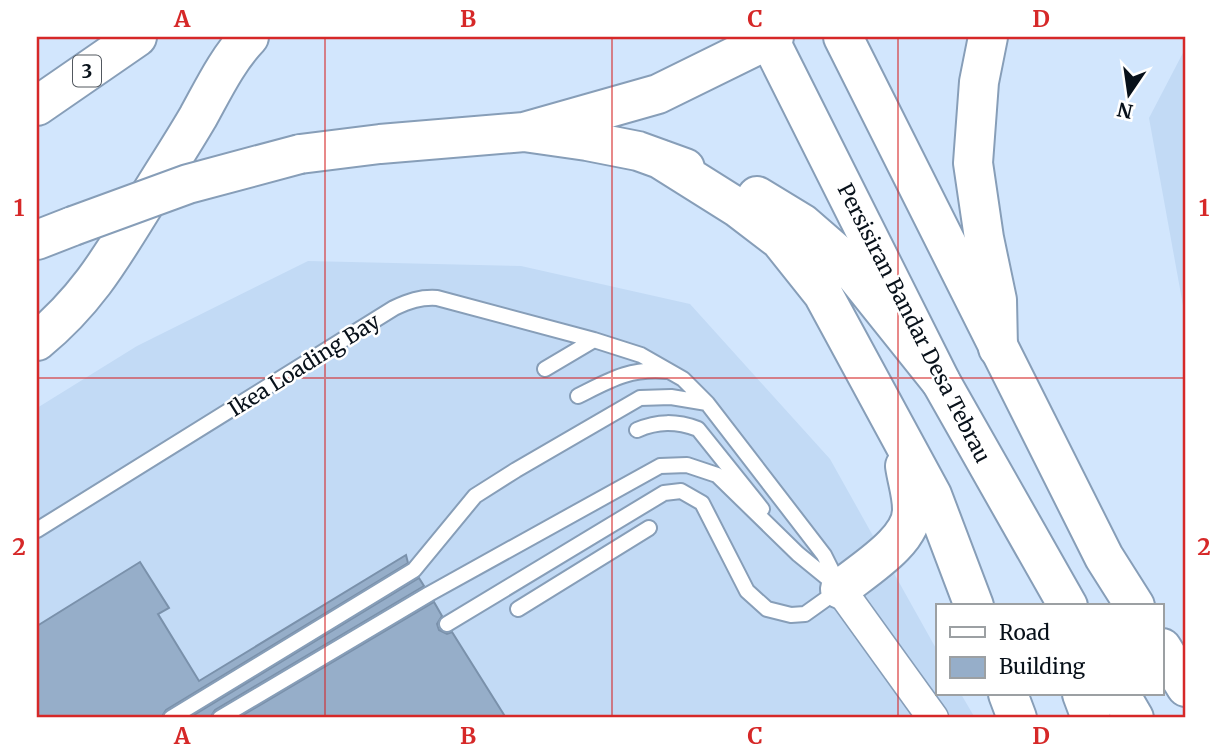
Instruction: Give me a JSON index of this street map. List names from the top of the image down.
{
  "streets": {
    "main road": ["3", "Persisiran Bandar Desa Tebrau"],
    "lane": ["Ikea Loading Bay"]
  },
  "legend": ["Road", "Building"],
  "north": "bottom",
  "grid": {
    "columns": [
      "A",
      "B",
      "C",
      "D"
    ],
    "rows": ["1", "2"]
  }
}
